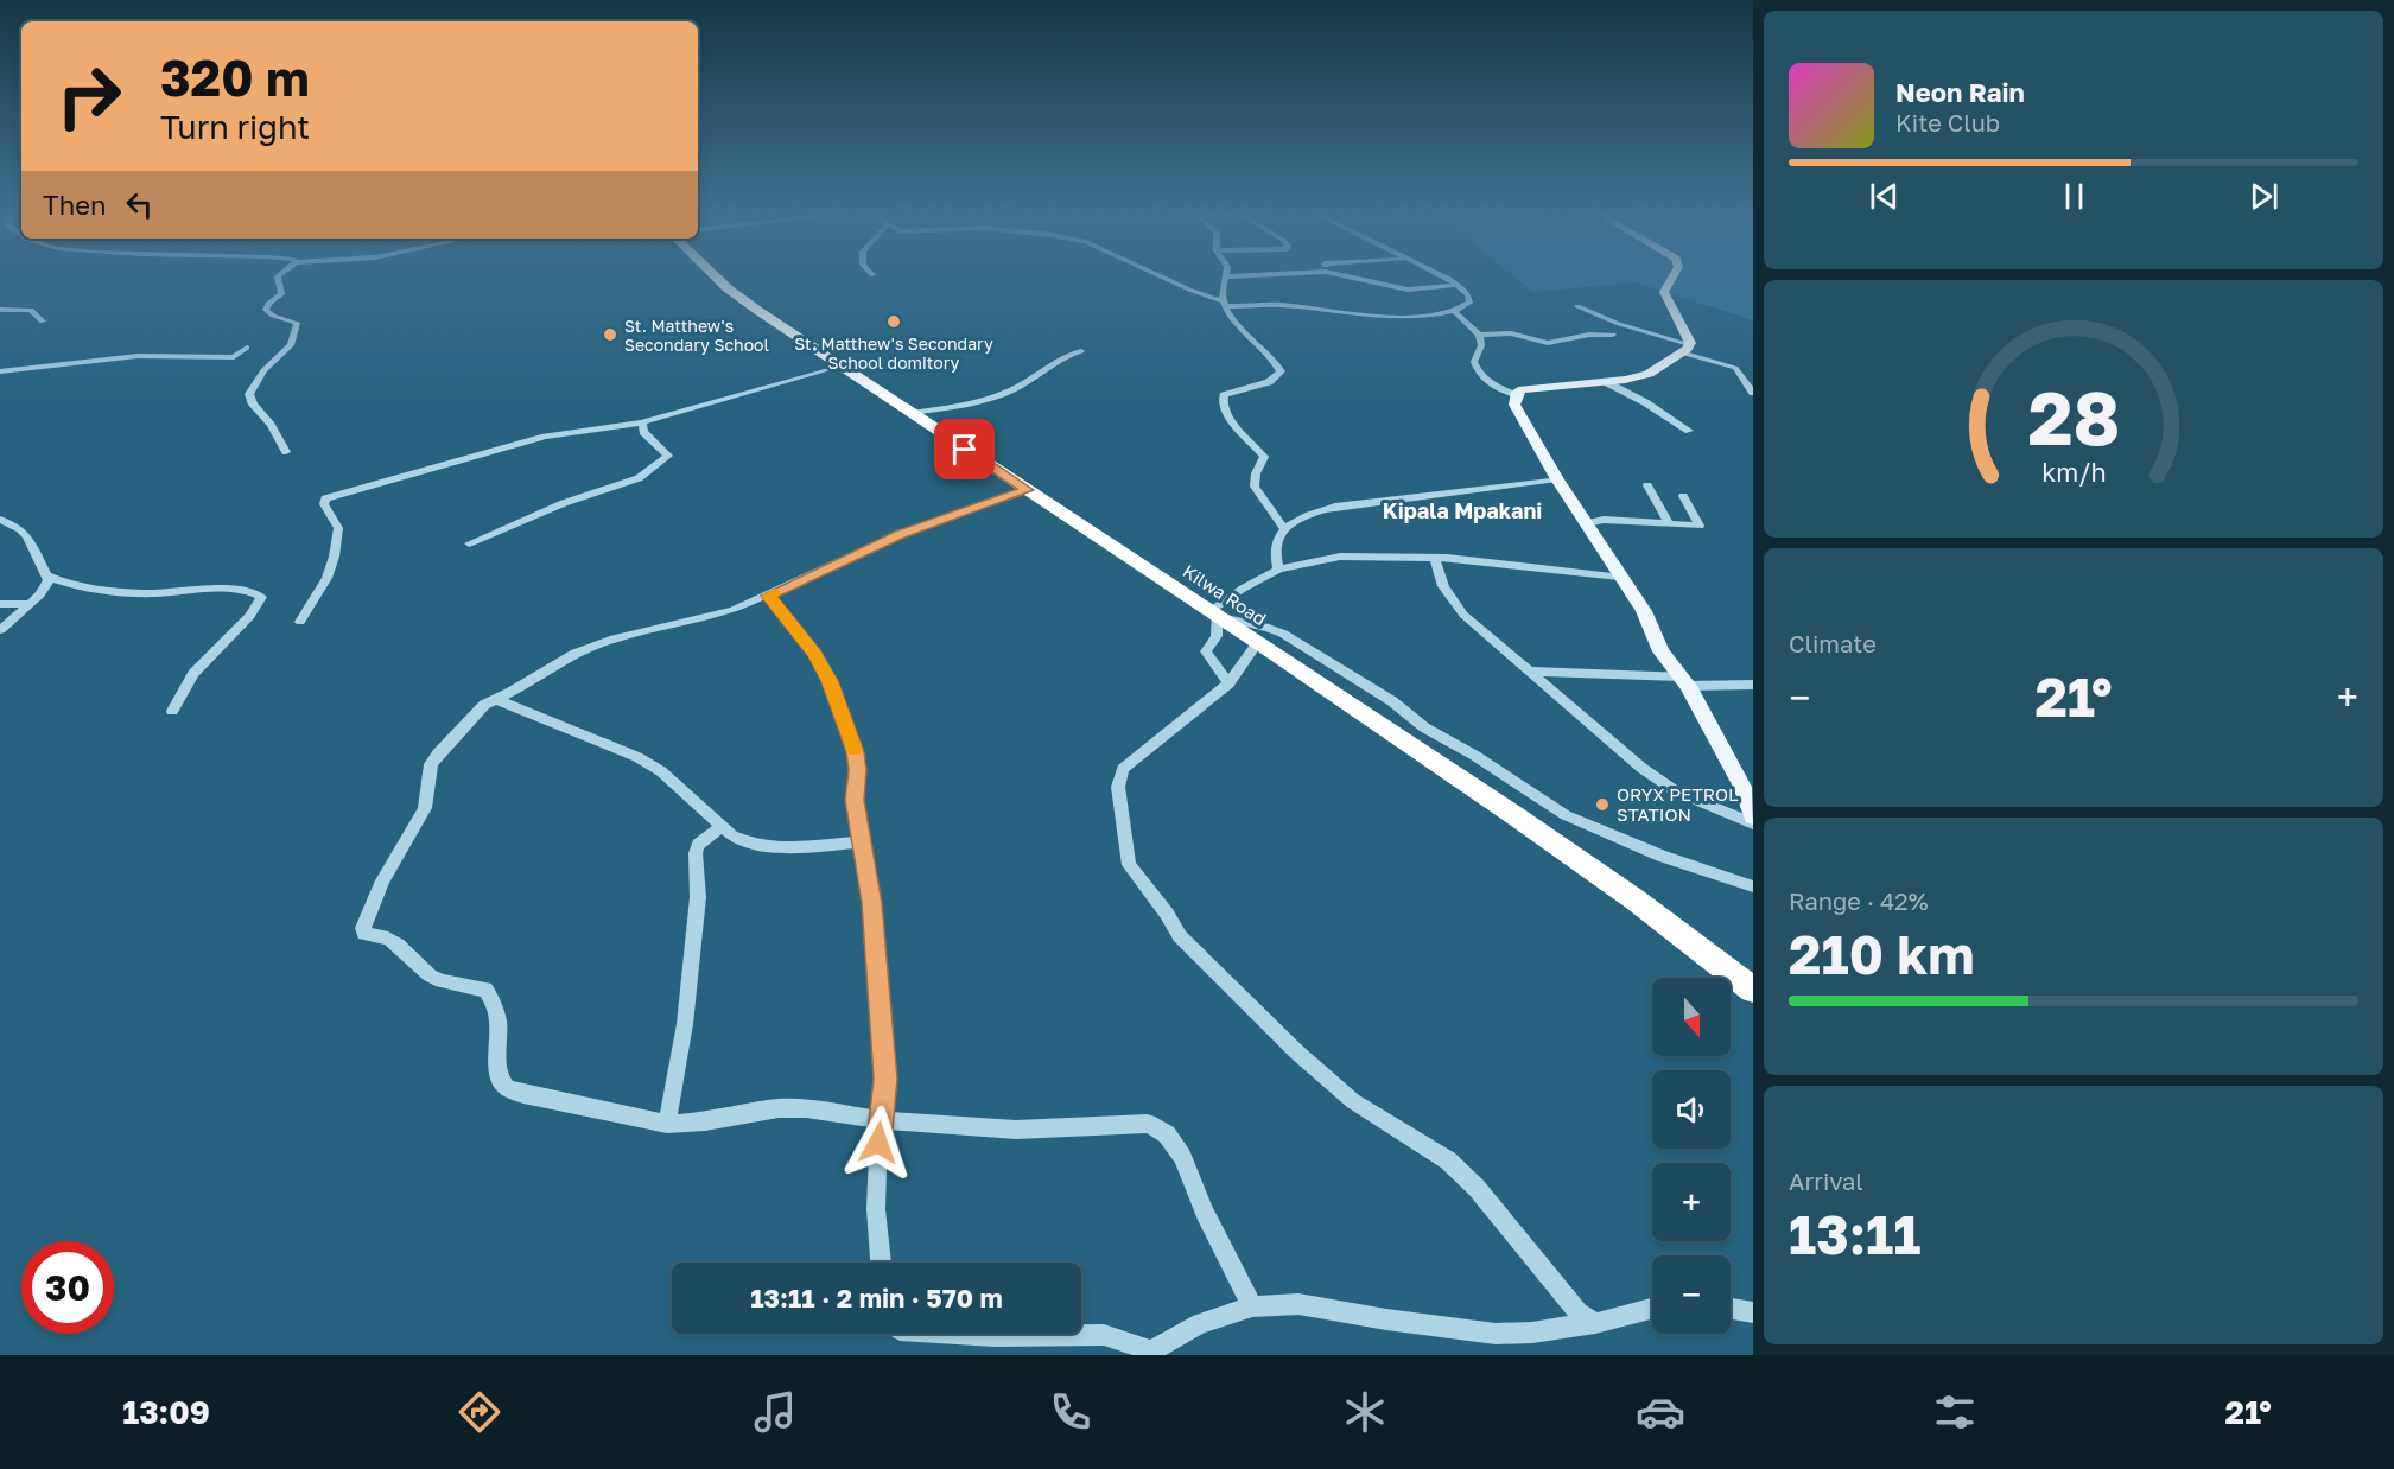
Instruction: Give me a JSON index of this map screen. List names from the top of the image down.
{
  "streets": {
    "highway": ["Kilwa Road"]
  },
  "districts": ["Kipala Mpakani"],
  "places": ["St. Matthew's Secondary School domitory", "St. Matthew's Secondary School", "ORYX PETROL STATION"],
  "north": "bottom",
  "page": {
    "turn": ["320 m", "Turn right"],
    "song": ["Neon Rain", "Kite Club"],
    "then": "Then",
    "tile": [
      "Climate",
      ["Range · 42%", "210 km"],
      ["Arrival", "13:11"]
    ],
    "heat": ["−", "21°", "+"],
    "map_buttons": ["+", "−"],
    "limit": "30",
    "trip": "13:11 · 2 min · 570 m",
    "tabs": ["13:09", "21°"],
    "gauge": ["28", "km/h"]
  }
}
